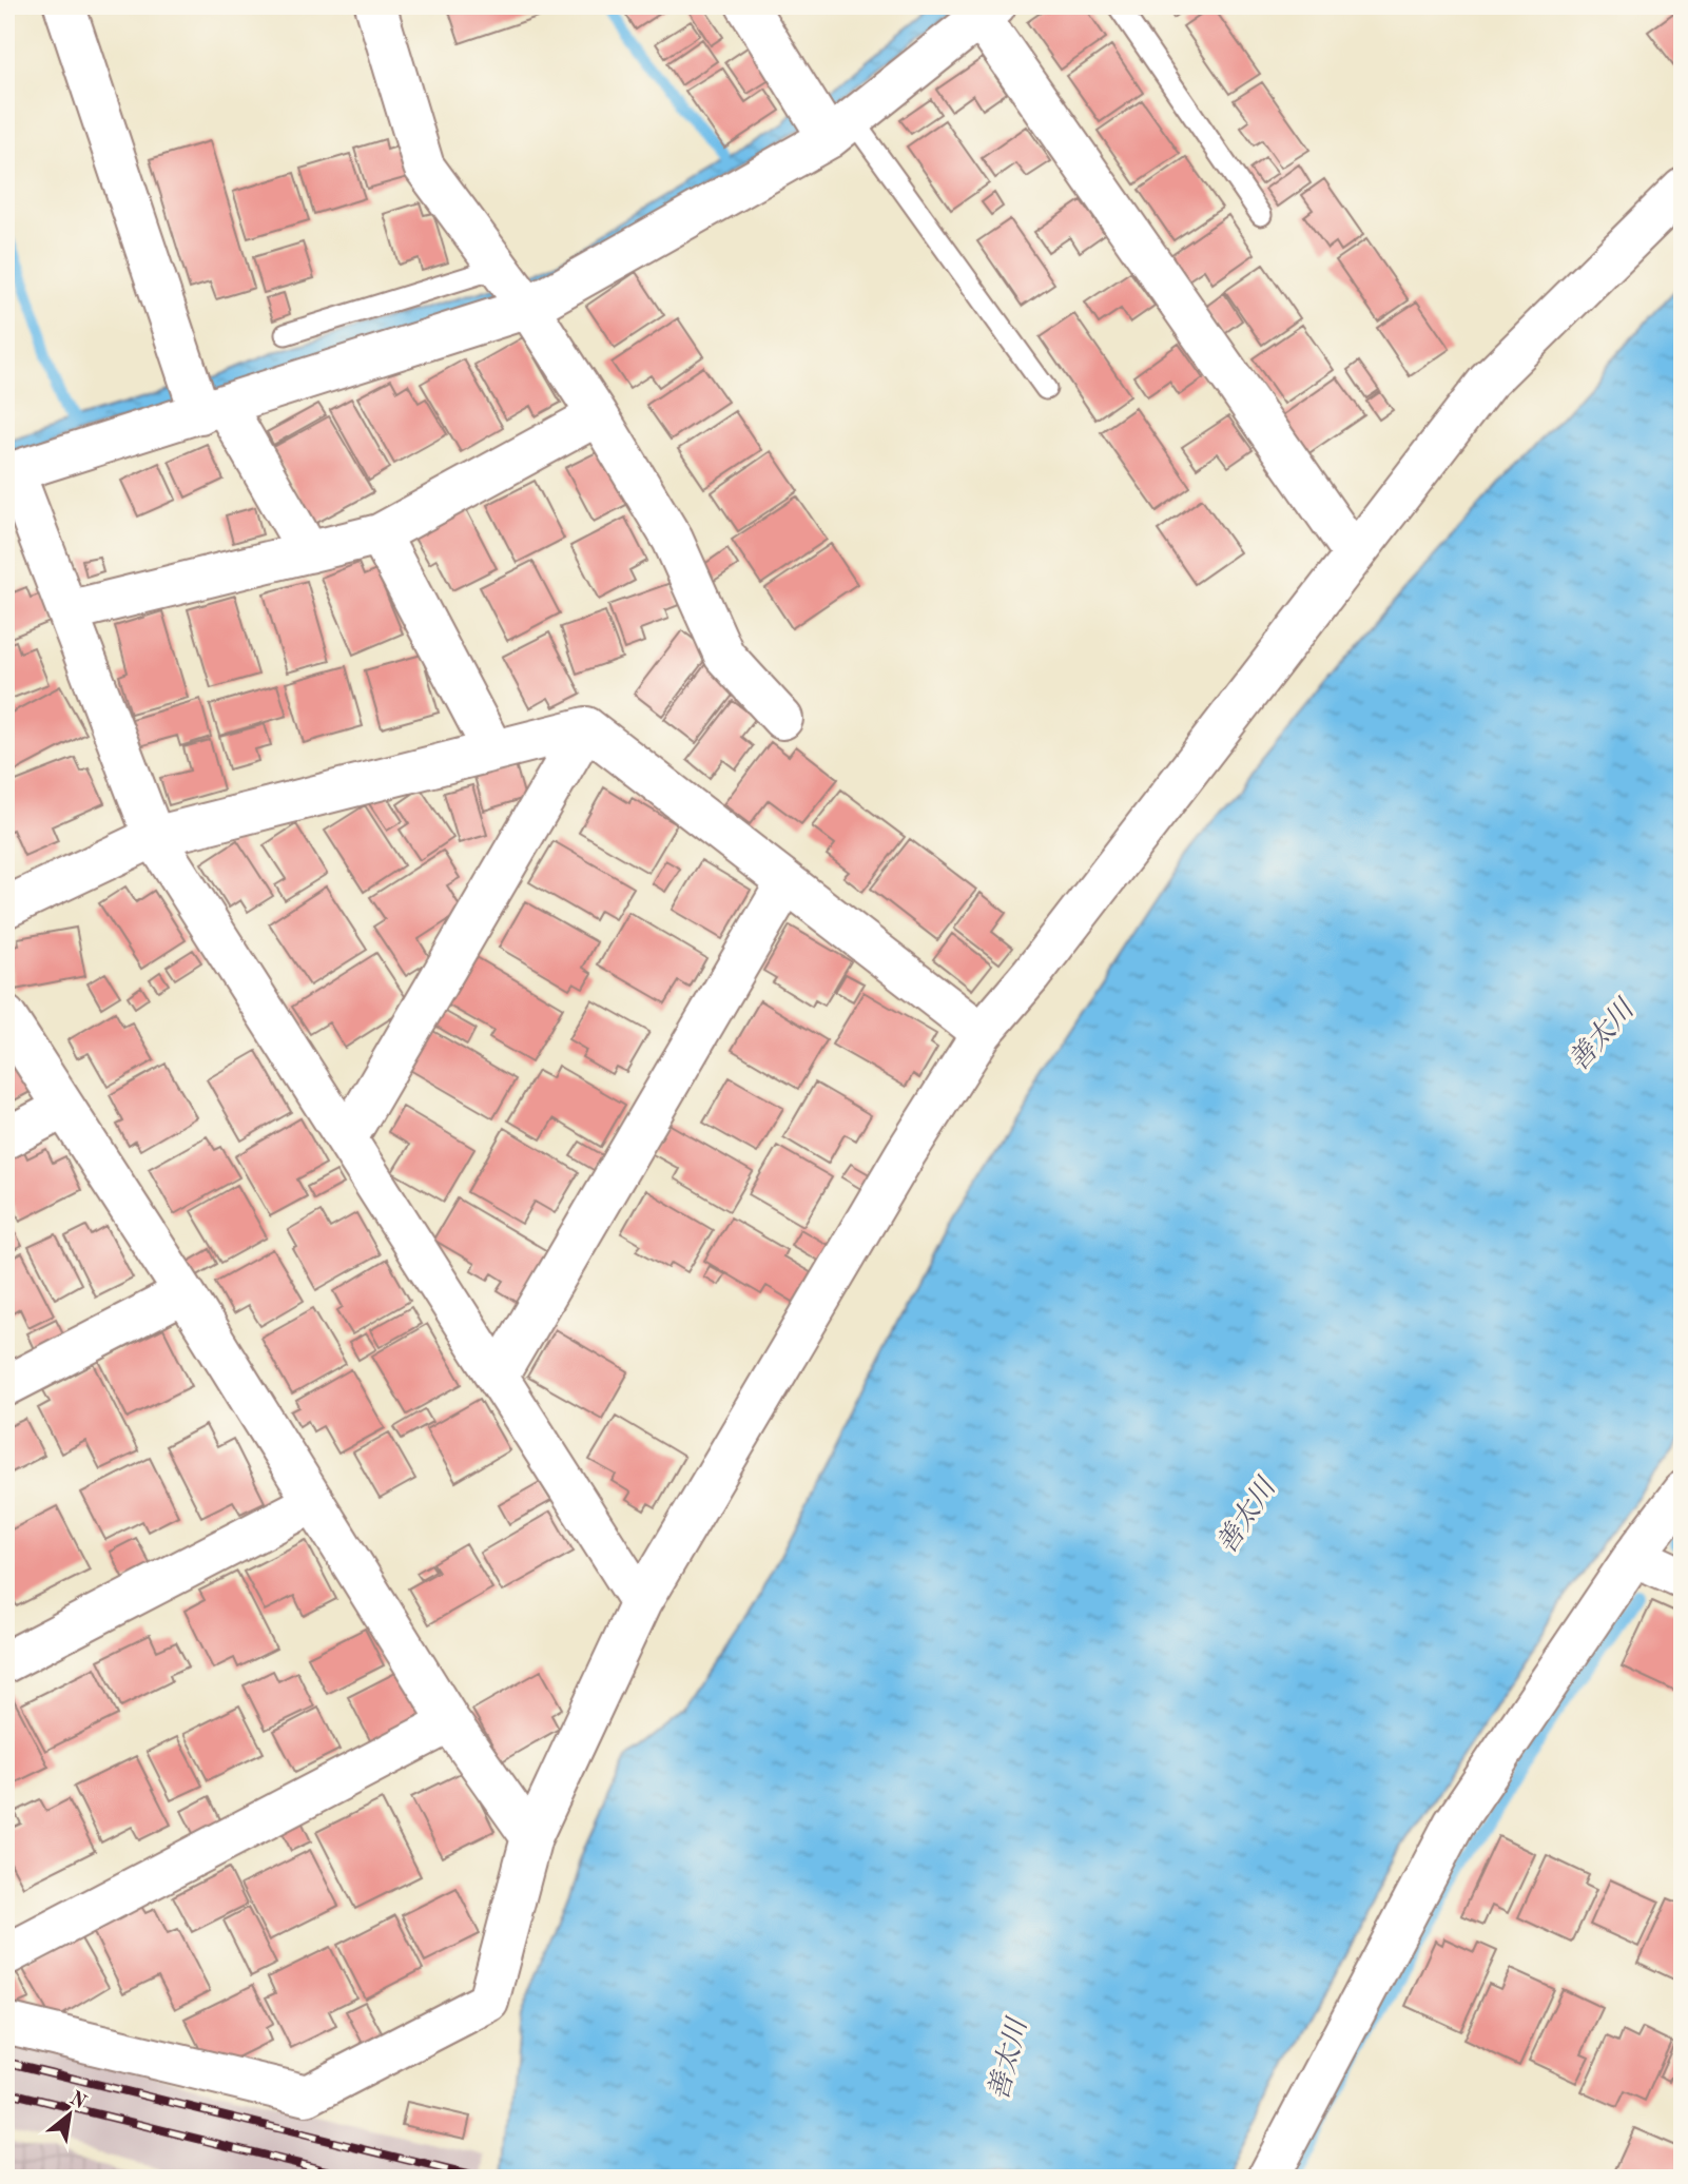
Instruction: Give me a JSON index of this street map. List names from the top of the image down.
{
  "water": ["善太川"],
  "north": "top right"
}
